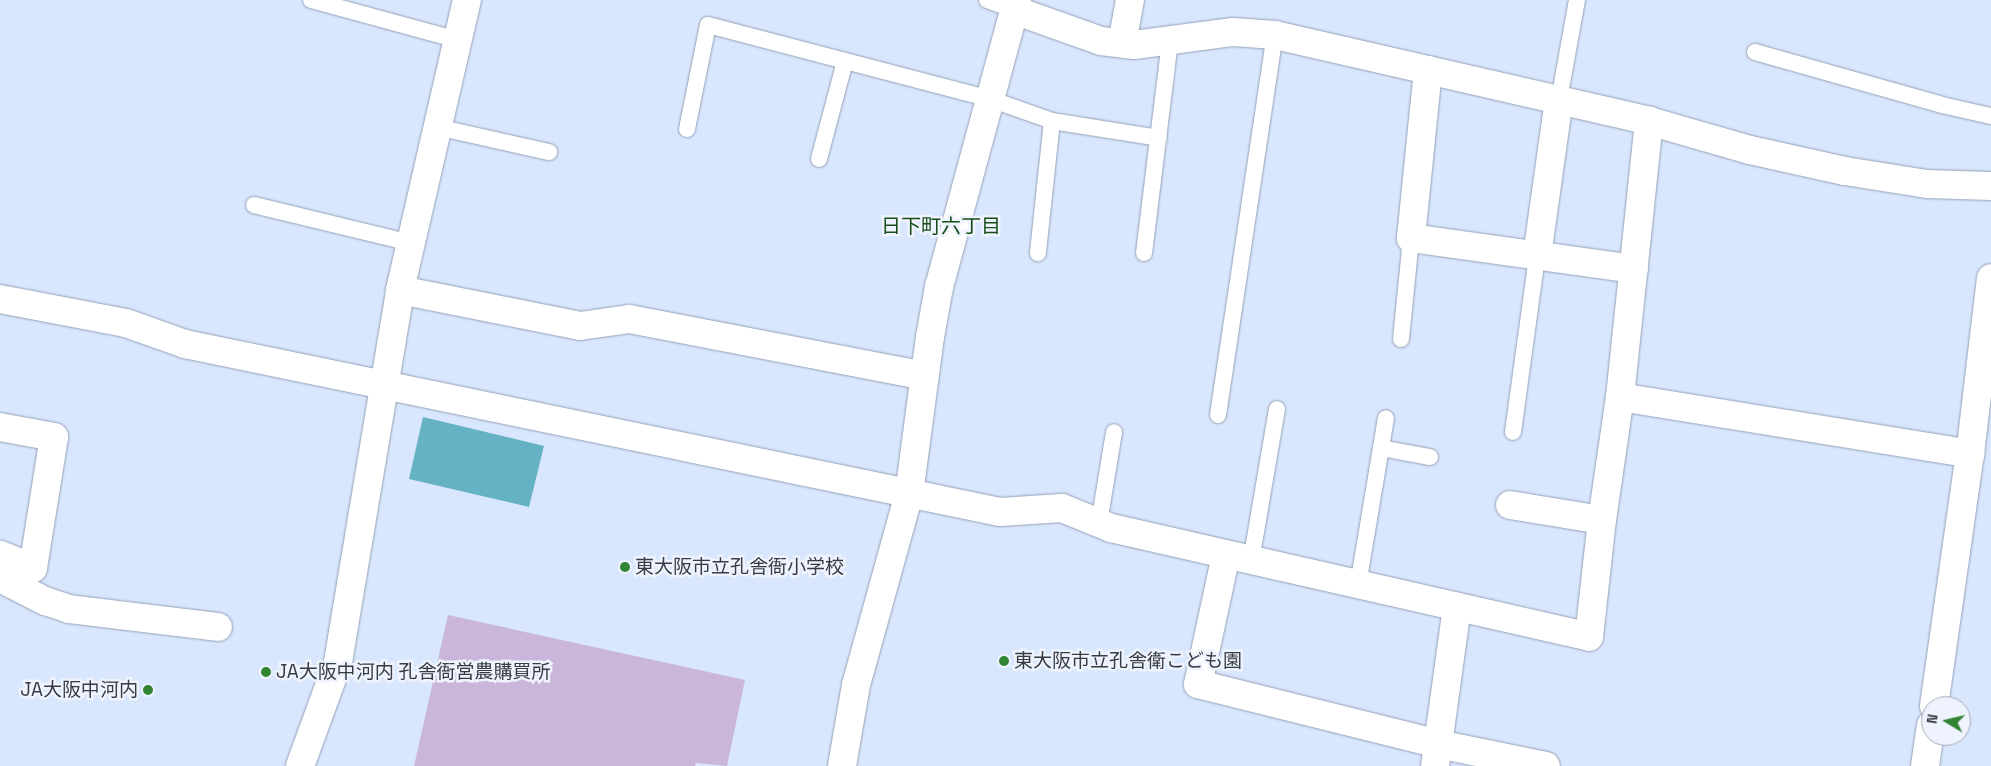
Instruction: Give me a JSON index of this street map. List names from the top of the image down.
{
  "districts": ["日下町六丁目"],
  "places": [
    "東大阪市立孔舎衙小学校",
    "東大阪市立孔舎衛こども園",
    "JA大阪中河内 孔舎衙営農購買所",
    "JA大阪中河内"
  ],
  "north": "left"
}
